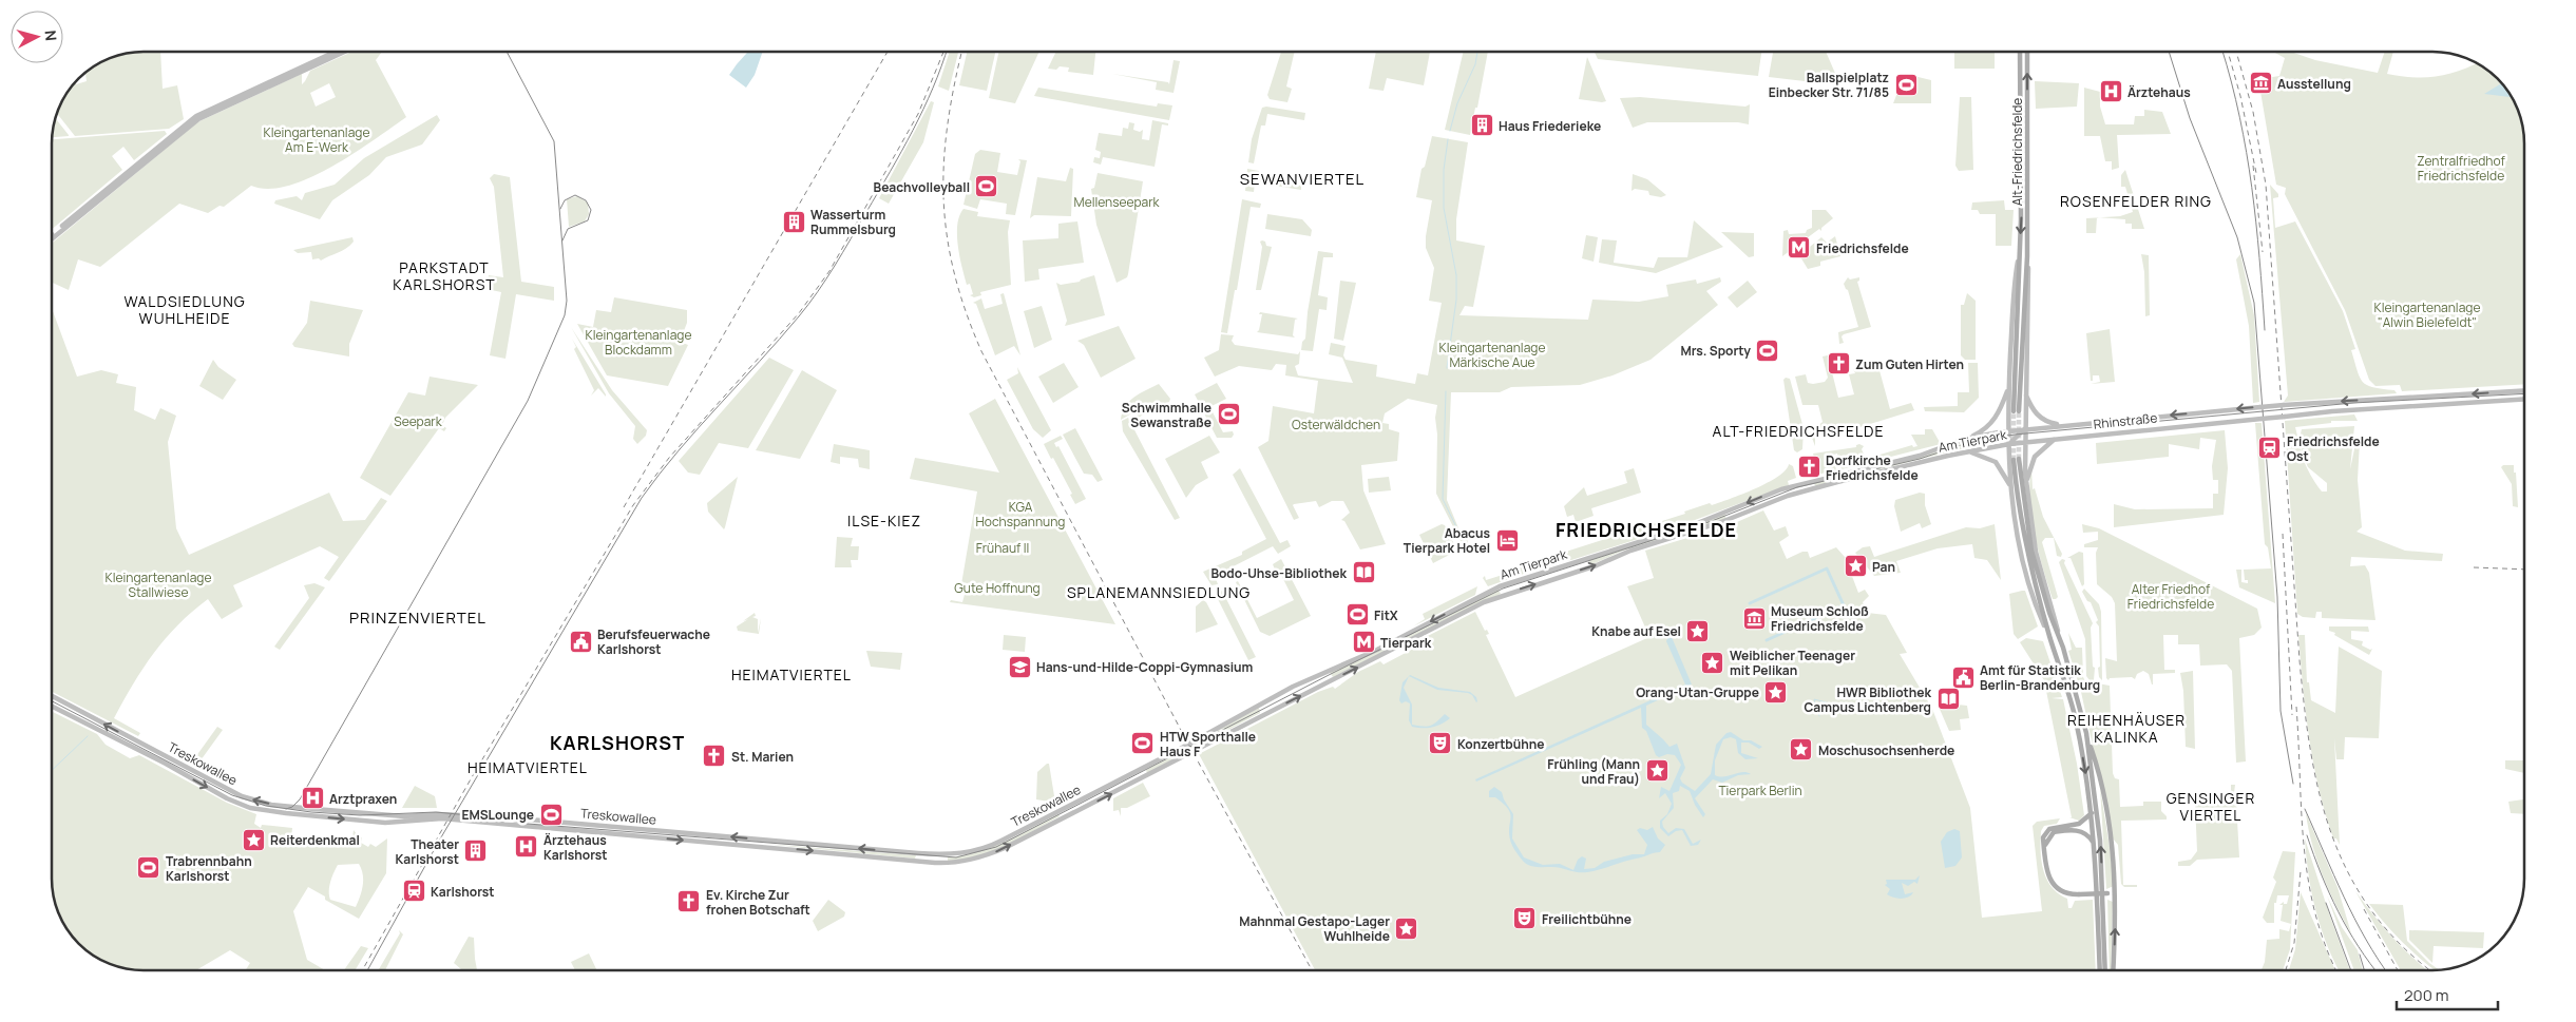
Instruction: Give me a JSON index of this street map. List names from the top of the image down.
{
  "streets": {
    "main road": [
      "Alt-Friedrichsfelde",
      "Rhinstraße",
      "Am Tierpark",
      "Treskowallee"
    ]
  },
  "crossings": [
    ["Alt-Friedrichsfelde", "Rhinstraße"],
    ["Alt-Friedrichsfelde", "Am Tierpark"],
    ["Rhinstraße", "Am Tierpark"],
    ["Am Tierpark", "Treskowallee"]
  ],
  "districts": [
    "SEWANVIERTEL",
    "ROSENFELDER RING",
    "PARKSTADT KARLSHORST",
    "WALDSIEDLUNG WUHLHEIDE",
    "ALT-FRIEDRICHSFELDE",
    "ILSE-KIEZ",
    "FRIEDRICHSFELDE",
    "SPLANEMANNSIEDLUNG",
    "PRINZENVIERTEL",
    "HEIMATVIERTEL",
    "REIHENHÄUSER KALINKA",
    "KARLSHORST",
    "HEIMATVIERTEL",
    "GENSINGER VIERTEL"
  ],
  "parks": [
    "Kleingartenanlage Am E-Werk",
    "Zentralfriedhof Friedrichsfelde",
    "Mellenseepark",
    "Kleingartenanlage \"Alwin Bielefeldt\"",
    "Kleingartenanlage Blockdamm",
    "Kleingartenanlage Märkische Aue",
    "Seepark",
    "Osterwäldchen",
    "KGA Hochspannung",
    "Frühauf II",
    "Kleingartenanlage Stallwiese",
    "Gute Hoffnung",
    "Alter Friedhof Friedrichsfelde",
    "Tierpark Berlin"
  ],
  "places": {
    "museum": ["Ausstellung", "Museum Schloß Friedrichsfelde"],
    "sports": [
      "Ballspielplatz Einbecker Str. 71/85",
      "Beachvolleyball",
      "Mrs. Sporty",
      "Schwimmhalle Sewanstraße",
      "FitX",
      "HTW Sporthalle Haus F",
      "EMSLounge",
      "Trabrennbahn Karlshorst"
    ],
    "hospital": ["Ärztehaus", "Arztpraxen", "Ärztehaus Karlshorst"],
    "building": ["Haus Friederieke", "Wasserturm Rummelsburg", "Theater Karlshorst"],
    "metro station": ["Friedrichsfelde", "Tierpark"],
    "church": [
      "Zum Guten Hirten",
      "Dorfkirche Friedrichsfelde",
      "St. Marien",
      "Ev. Kirche Zur frohen Botschaft"
    ],
    "station": ["Friedrichsfelde Ost", "Karlshorst"],
    "hotel": ["Abacus Tierpark Hotel"],
    "place": [
      "Pan",
      "Knabe auf Esel",
      "Weiblicher Teenager mit Pelikan",
      "Orang-Utan-Gruppe",
      "Moschusochsenherde",
      "Frühling (Mann und Frau)",
      "Reiterdenkmal",
      "Mahnmal Gestapo-Lager Wuhlheide"
    ],
    "library": ["Bodo-Uhse-Bibliothek", "HWR Bibliothek Campus Lichtenberg"],
    "public building": ["Berufsfeuerwache Karlshorst", "Amt für Statistik Berlin-Brandenburg"],
    "school or university": ["Hans-und-Hilde-Coppi-Gymnasium"],
    "theatre": ["Konzertbühne", "Freilichtbühne"]
  },
  "scale_bar": "200 m",
  "north": "right"
}
